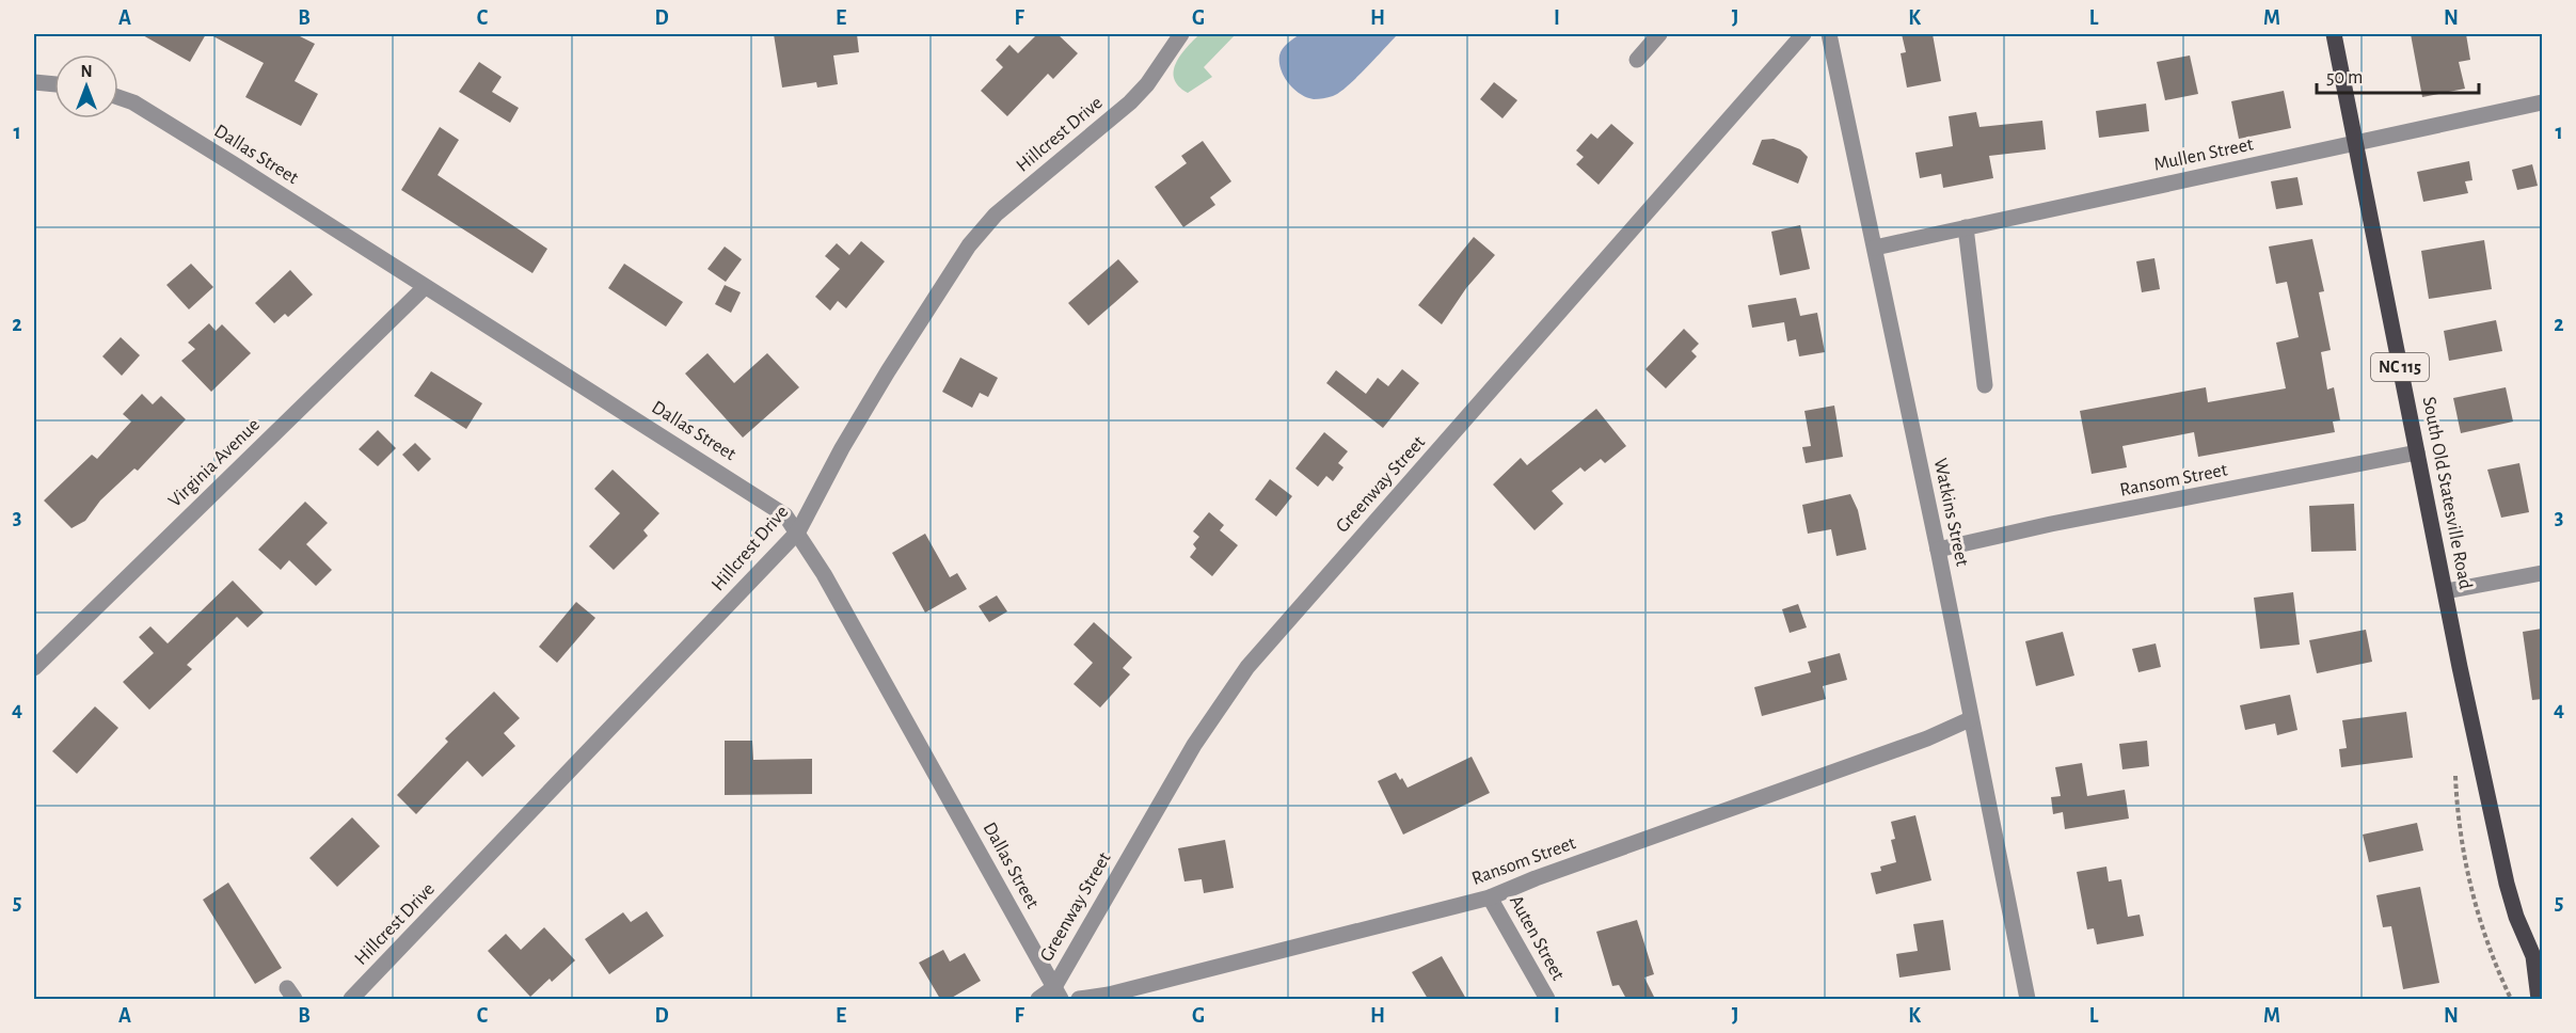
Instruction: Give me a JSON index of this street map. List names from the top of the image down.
{
  "streets": {
    "main road": ["NC 115", "South Old Statesville Road"],
    "street": [
      "Hillcrest Drive",
      "Dallas Street",
      "Mullen Street",
      "Virginia Avenue",
      "Ransom Street",
      "Greenway Street",
      "Watkins Street",
      "Auten Street"
    ]
  },
  "crossings": [
    ["Hillcrest Drive", "Dallas Street"],
    ["Dallas Street", "Virginia Avenue"],
    ["Dallas Street", "Greenway Street"],
    ["Mullen Street", "South Old Statesville Road"],
    ["Mullen Street", "Watkins Street"],
    ["Ransom Street", "South Old Statesville Road"],
    ["Ransom Street", "Watkins Street"],
    ["Ransom Street", "Auten Street"]
  ],
  "scale_bar": "50 m",
  "north": "top",
  "grid": {
    "columns": [
      "A",
      "B",
      "C",
      "D",
      "E",
      "F",
      "G",
      "H",
      "I",
      "J",
      "K",
      "L",
      "M",
      "N"
    ],
    "rows": [
      "1",
      "2",
      "3",
      "4",
      "5"
    ]
  }
}
